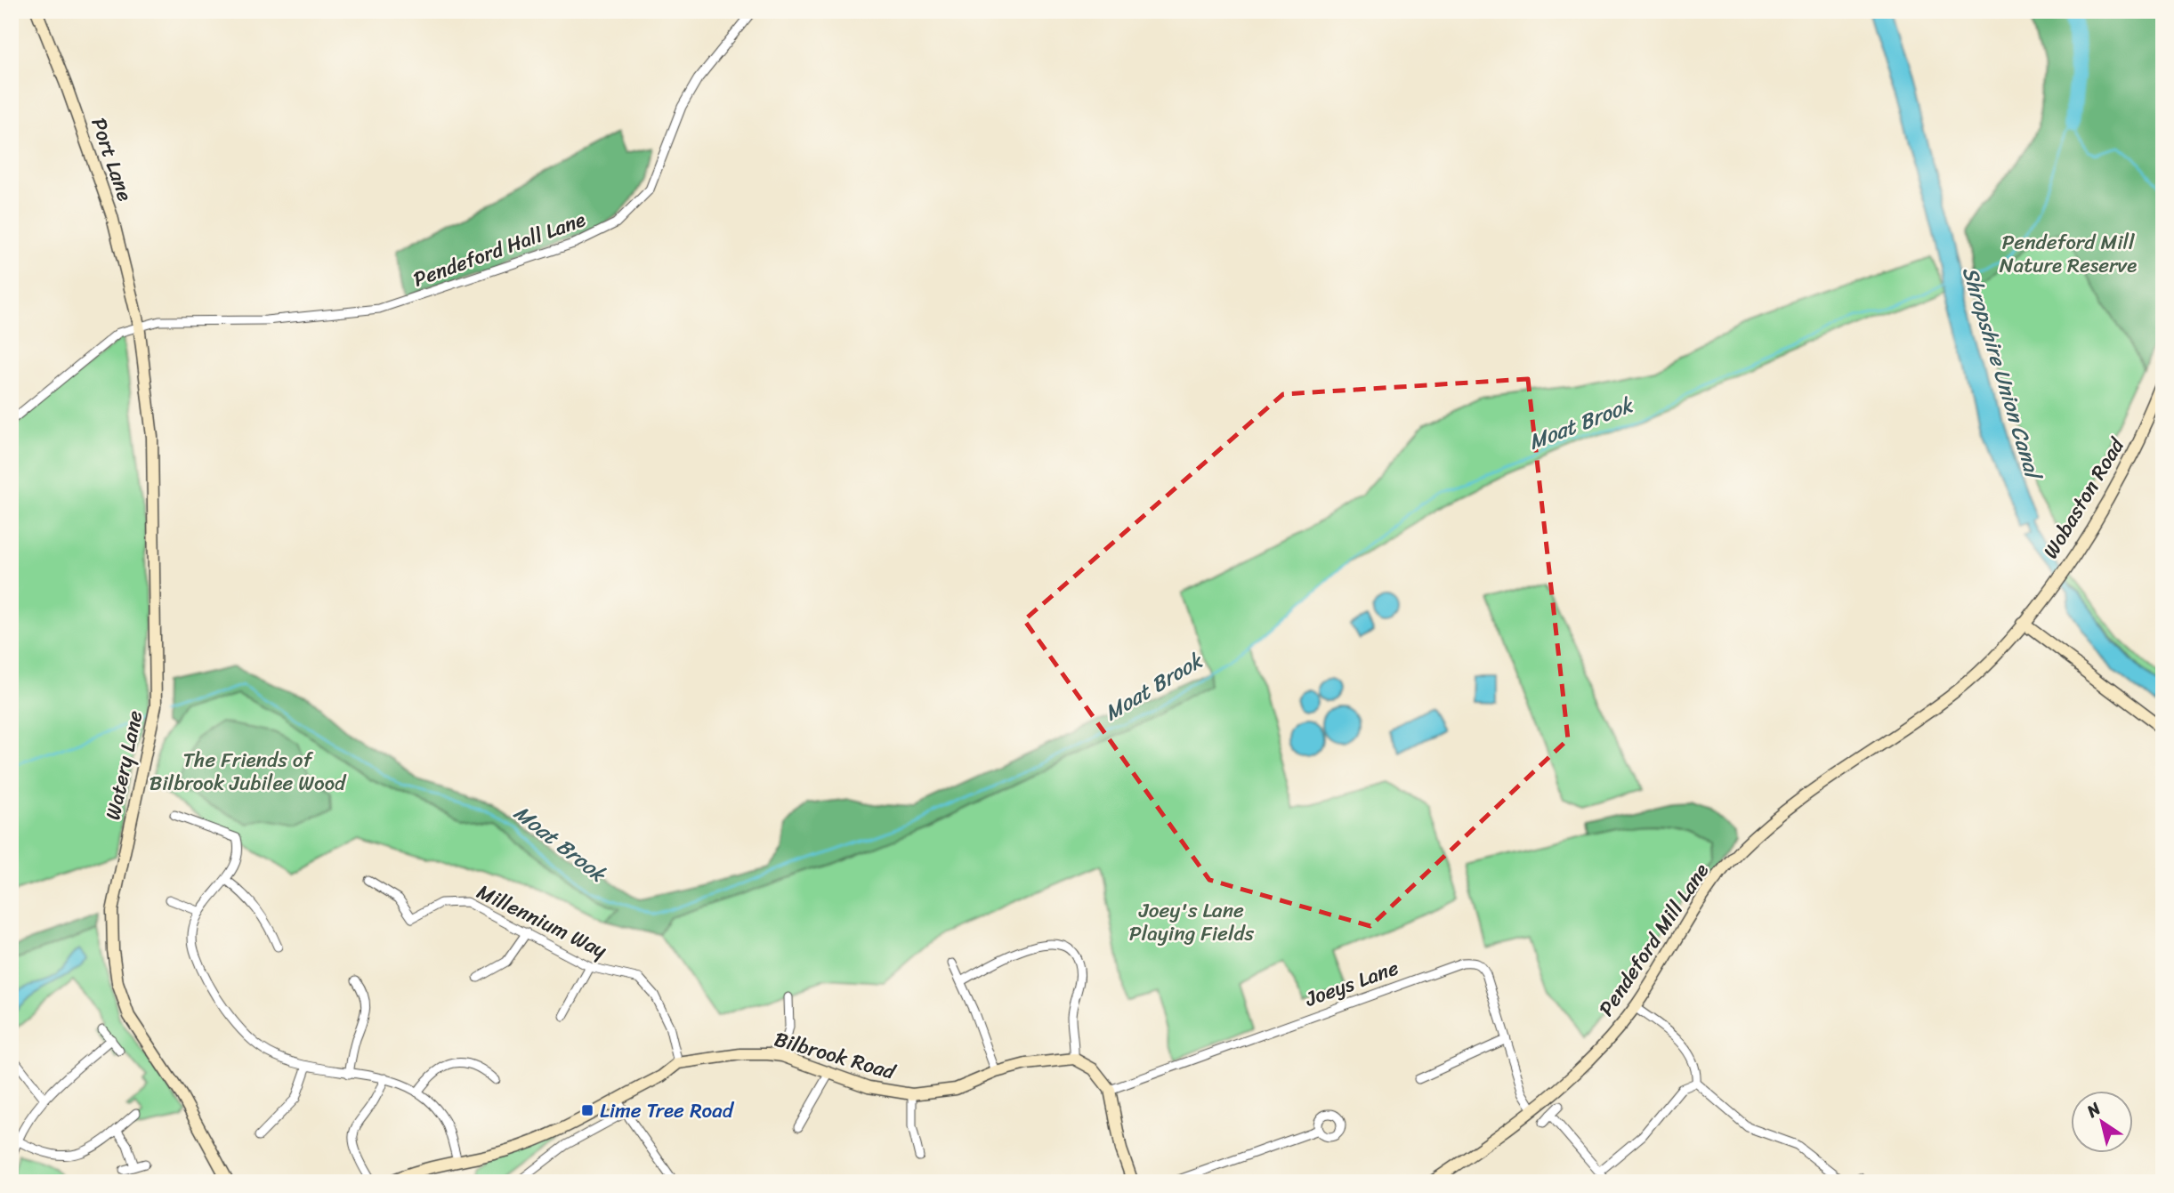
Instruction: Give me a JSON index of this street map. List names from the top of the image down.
{
  "streets": {
    "street": [
      "Port Lane",
      "Pendeford Hall Lane",
      "Wobaston Road",
      "Watery Lane",
      "Millennium Way",
      "Pendeford Mill Lane",
      "Joeys Lane",
      "Bilbrook Road"
    ]
  },
  "crossings": [
    ["Port Lane", "Pendeford Hall Lane"],
    ["Port Lane", "Watery Lane"],
    ["Pendeford Hall Lane", "Watery Lane"],
    ["Wobaston Road", "Pendeford Mill Lane"],
    ["Millennium Way", "Bilbrook Road"],
    ["Pendeford Mill Lane", "Joeys Lane"]
  ],
  "water": ["Shropshire Union Canal", "Moat Brook"],
  "parks": ["Pendeford Mill Nature Reserve", "The Friends of Bilbrook Jubilee Wood", "Joey's Lane Playing Fields"],
  "places": {
    "transit": ["Lime Tree Road"]
  },
  "north": "top left"
}
